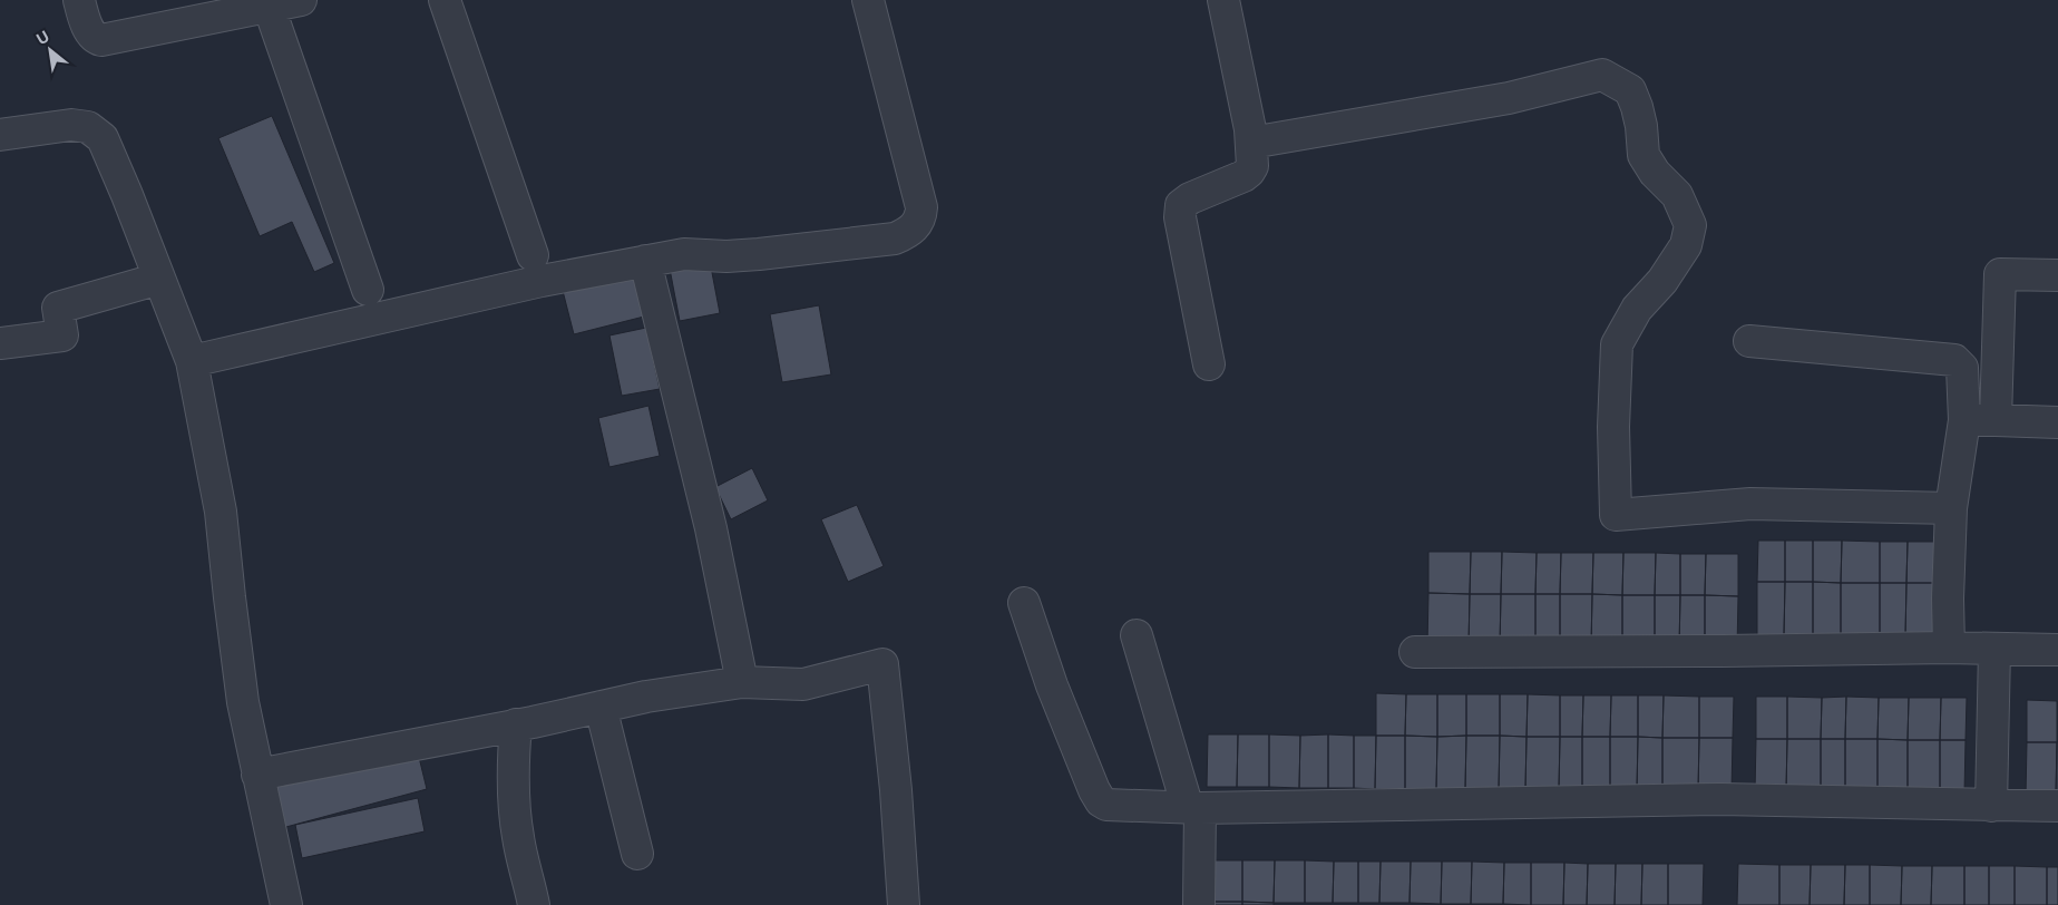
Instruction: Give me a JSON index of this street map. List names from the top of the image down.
{
  "north": "top left"
}
